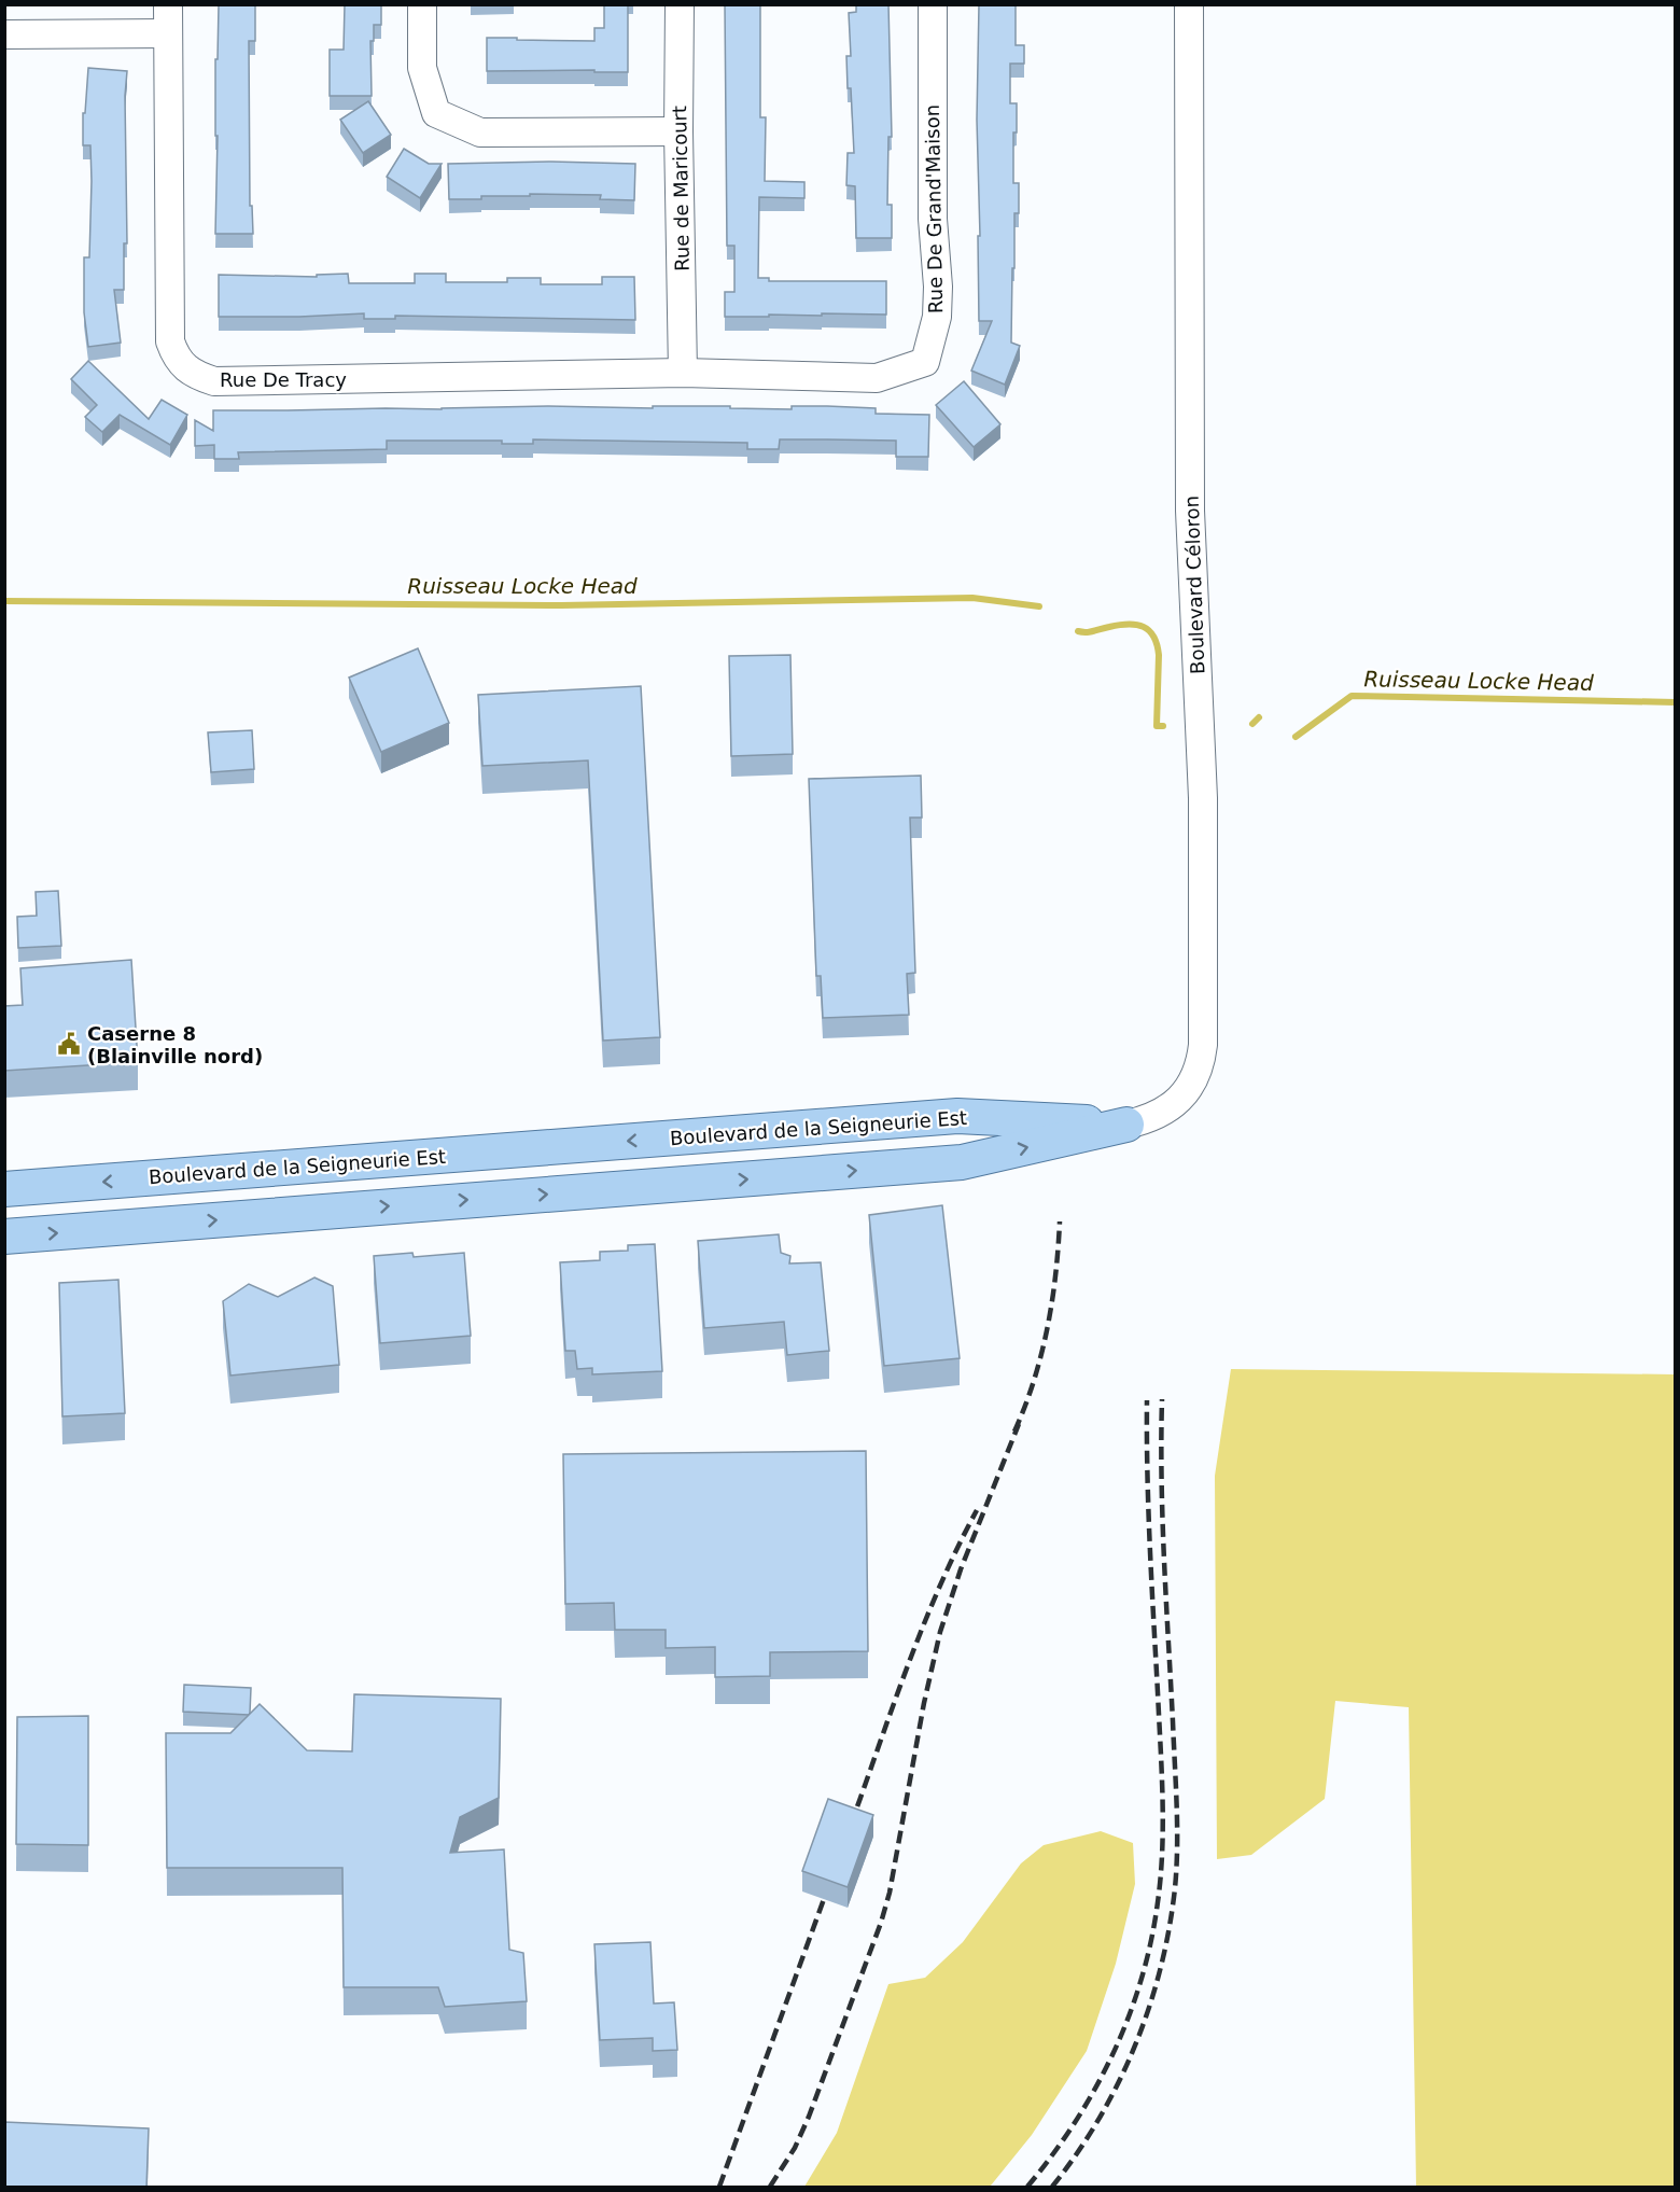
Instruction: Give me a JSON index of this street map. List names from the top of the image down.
{
  "streets": {
    "main road": ["Boulevard de la Seigneurie Est"],
    "street": [
      "Rue de Maricourt",
      "Rue De Grand'Maison",
      "Rue De Tracy",
      "Boulevard Céloron"
    ]
  },
  "crossings": [
    ["Rue de Maricourt", "Rue De Grand'Maison"],
    ["Rue de Maricourt", "Rue De Tracy"],
    ["Rue De Grand'Maison", "Rue De Tracy"],
    ["Boulevard Céloron", "Boulevard de la Seigneurie Est"]
  ],
  "water": ["Ruisseau Locke Head"],
  "places": {
    "public building": ["Caserne 8 (Blainville nord)"]
  }
}
